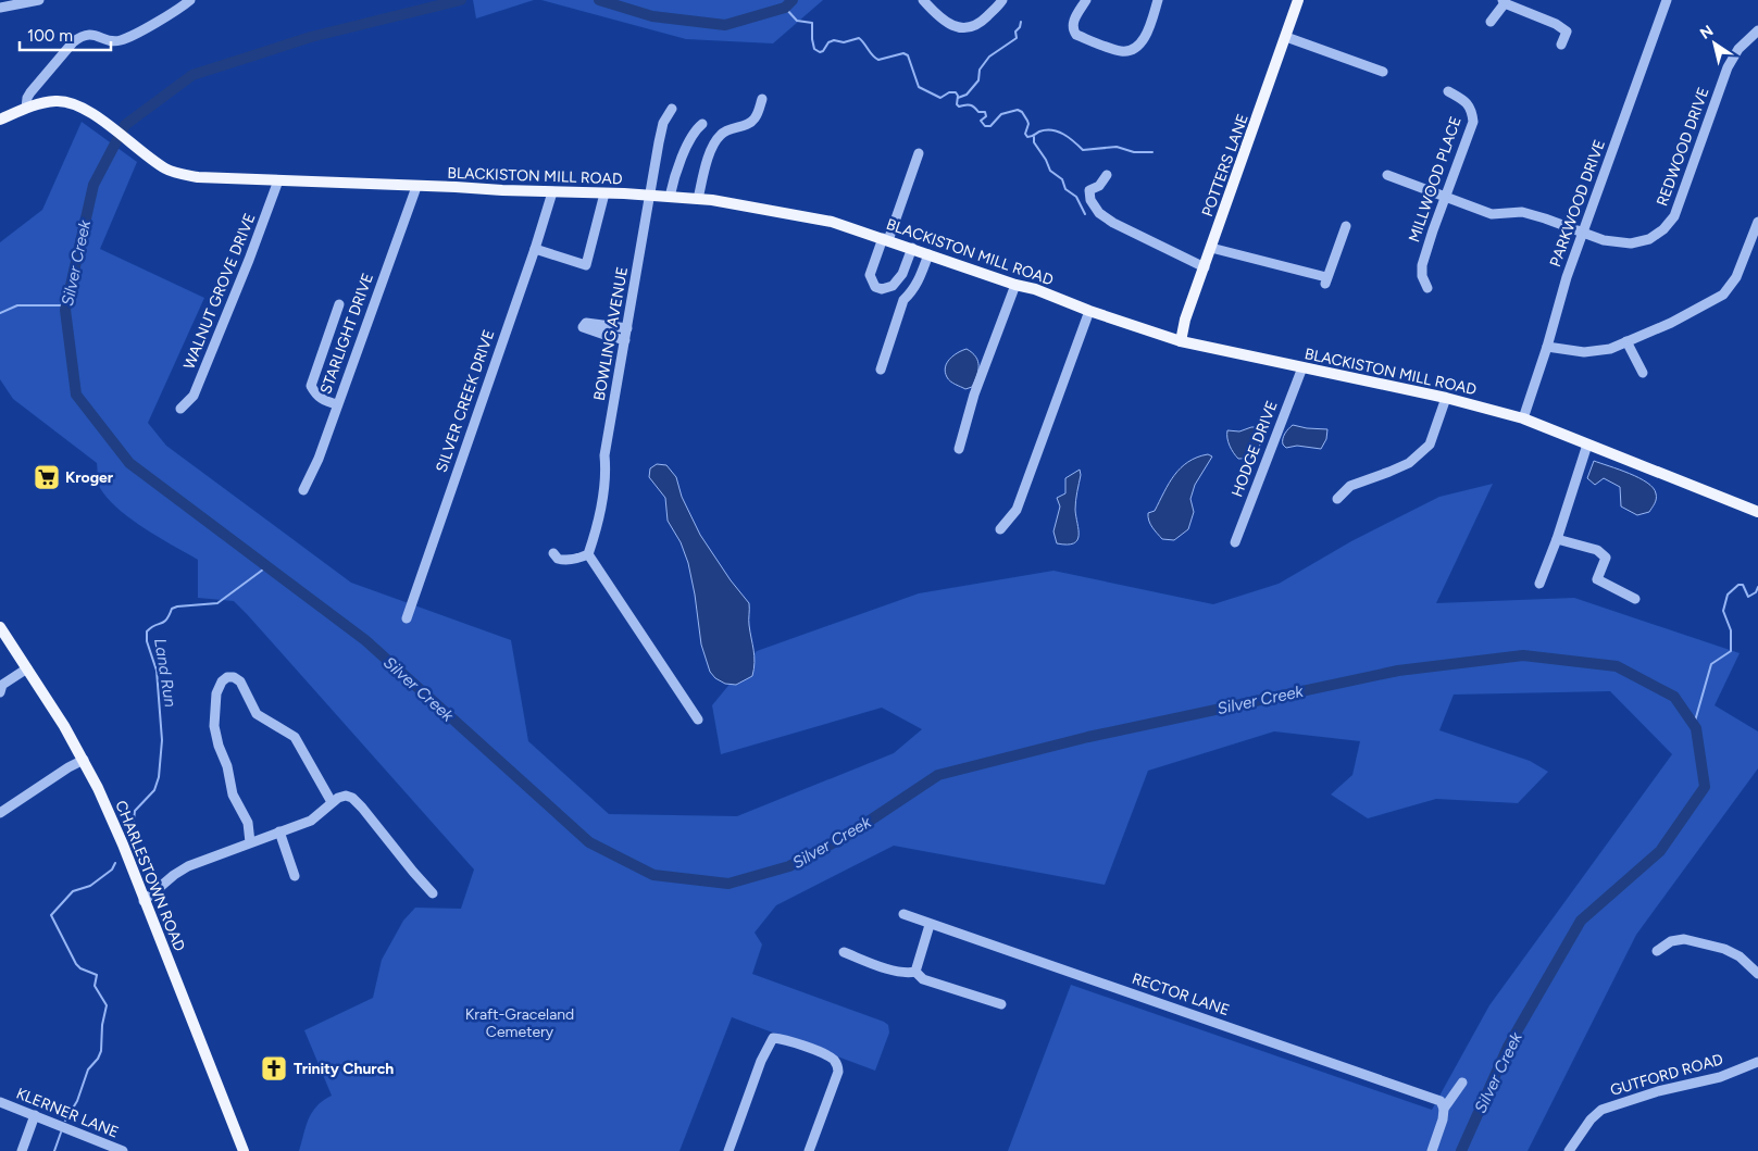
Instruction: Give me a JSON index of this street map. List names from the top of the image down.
{
  "streets": {
    "main road": ["POTTERS LANE", "BLACKISTON MILL ROAD", "CHARLESTOWN ROAD"],
    "street": [
      "REDWOOD DRIVE",
      "MILLWOOD PLACE",
      "PARKWOOD DRIVE",
      "WALNUT GROVE DRIVE",
      "STARLIGHT DRIVE",
      "BOWLING AVENUE",
      "SILVER CREEK DRIVE",
      "HODGE DRIVE",
      "RECTOR LANE",
      "GUTFORD ROAD",
      "KLERNER LANE"
    ]
  },
  "crossings": [
    ["REDWOOD DRIVE", "MILLWOOD PLACE"],
    ["REDWOOD DRIVE", "PARKWOOD DRIVE"],
    ["POTTERS LANE", "BLACKISTON MILL ROAD"],
    ["BLACKISTON MILL ROAD", "PARKWOOD DRIVE"],
    ["BLACKISTON MILL ROAD", "WALNUT GROVE DRIVE"],
    ["BLACKISTON MILL ROAD", "STARLIGHT DRIVE"],
    ["BLACKISTON MILL ROAD", "BOWLING AVENUE"],
    ["BLACKISTON MILL ROAD", "SILVER CREEK DRIVE"],
    ["BLACKISTON MILL ROAD", "HODGE DRIVE"]
  ],
  "water": ["Silver Creek", "Land Run"],
  "parks": ["Kraft-Graceland Cemetery"],
  "places": {
    "supermarket": ["Kroger"],
    "church": ["Trinity Church"]
  },
  "scale_bar": "100 m",
  "north": "top left"
}
